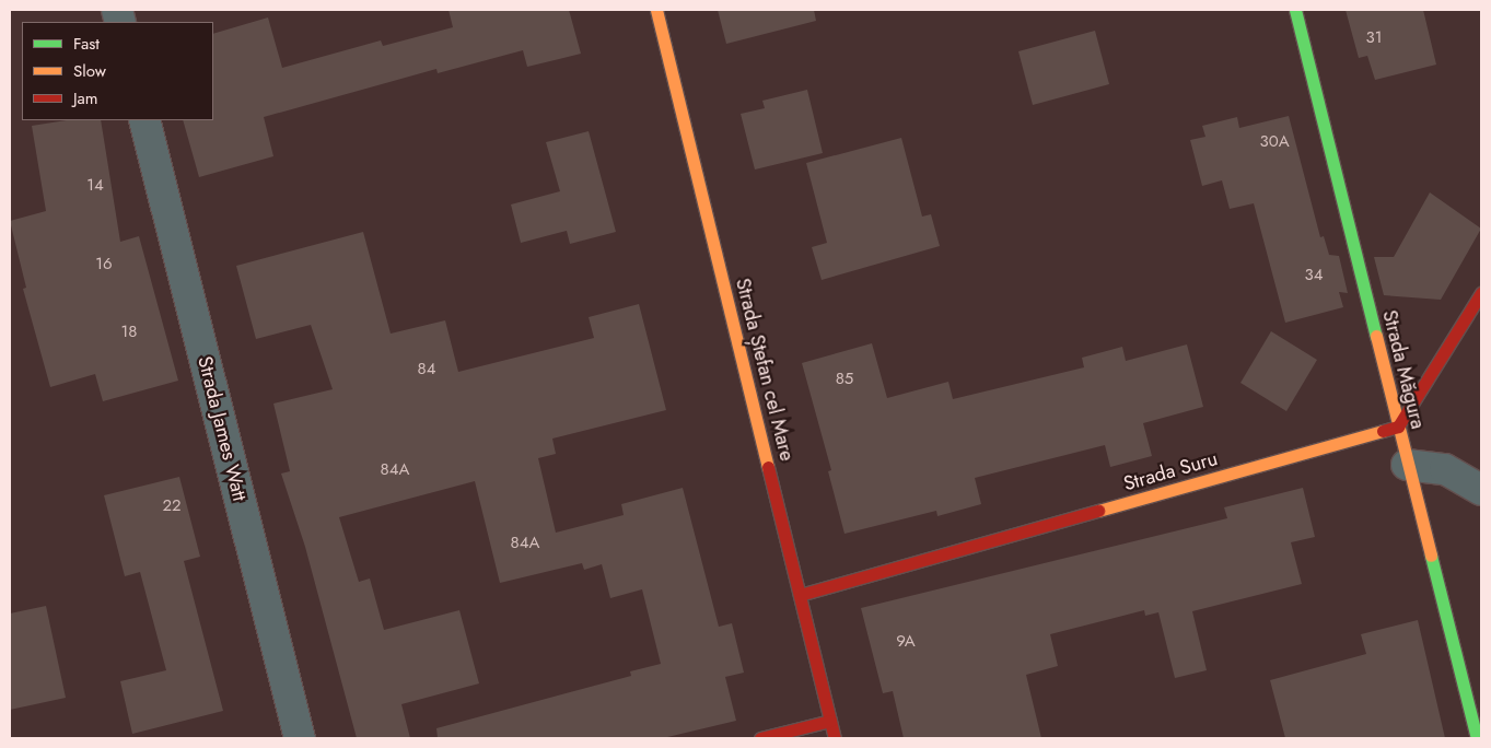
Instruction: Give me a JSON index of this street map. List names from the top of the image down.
{
  "streets": {
    "street": [
      "Strada Ștefan cel Mare",
      "Strada Măgura",
      "Strada James Watt",
      "Strada Suru"
    ]
  },
  "crossings": [
    ["Strada Ștefan cel Mare", "Strada Suru"],
    ["Strada Măgura", "Strada Suru"]
  ],
  "house_numbers": [
    "31",
    "30A",
    "14",
    "16",
    "34",
    "18",
    "84",
    "85",
    "84A",
    "22",
    "84A",
    "9A"
  ],
  "legend": ["Fast", "Slow", "Jam"]
}
